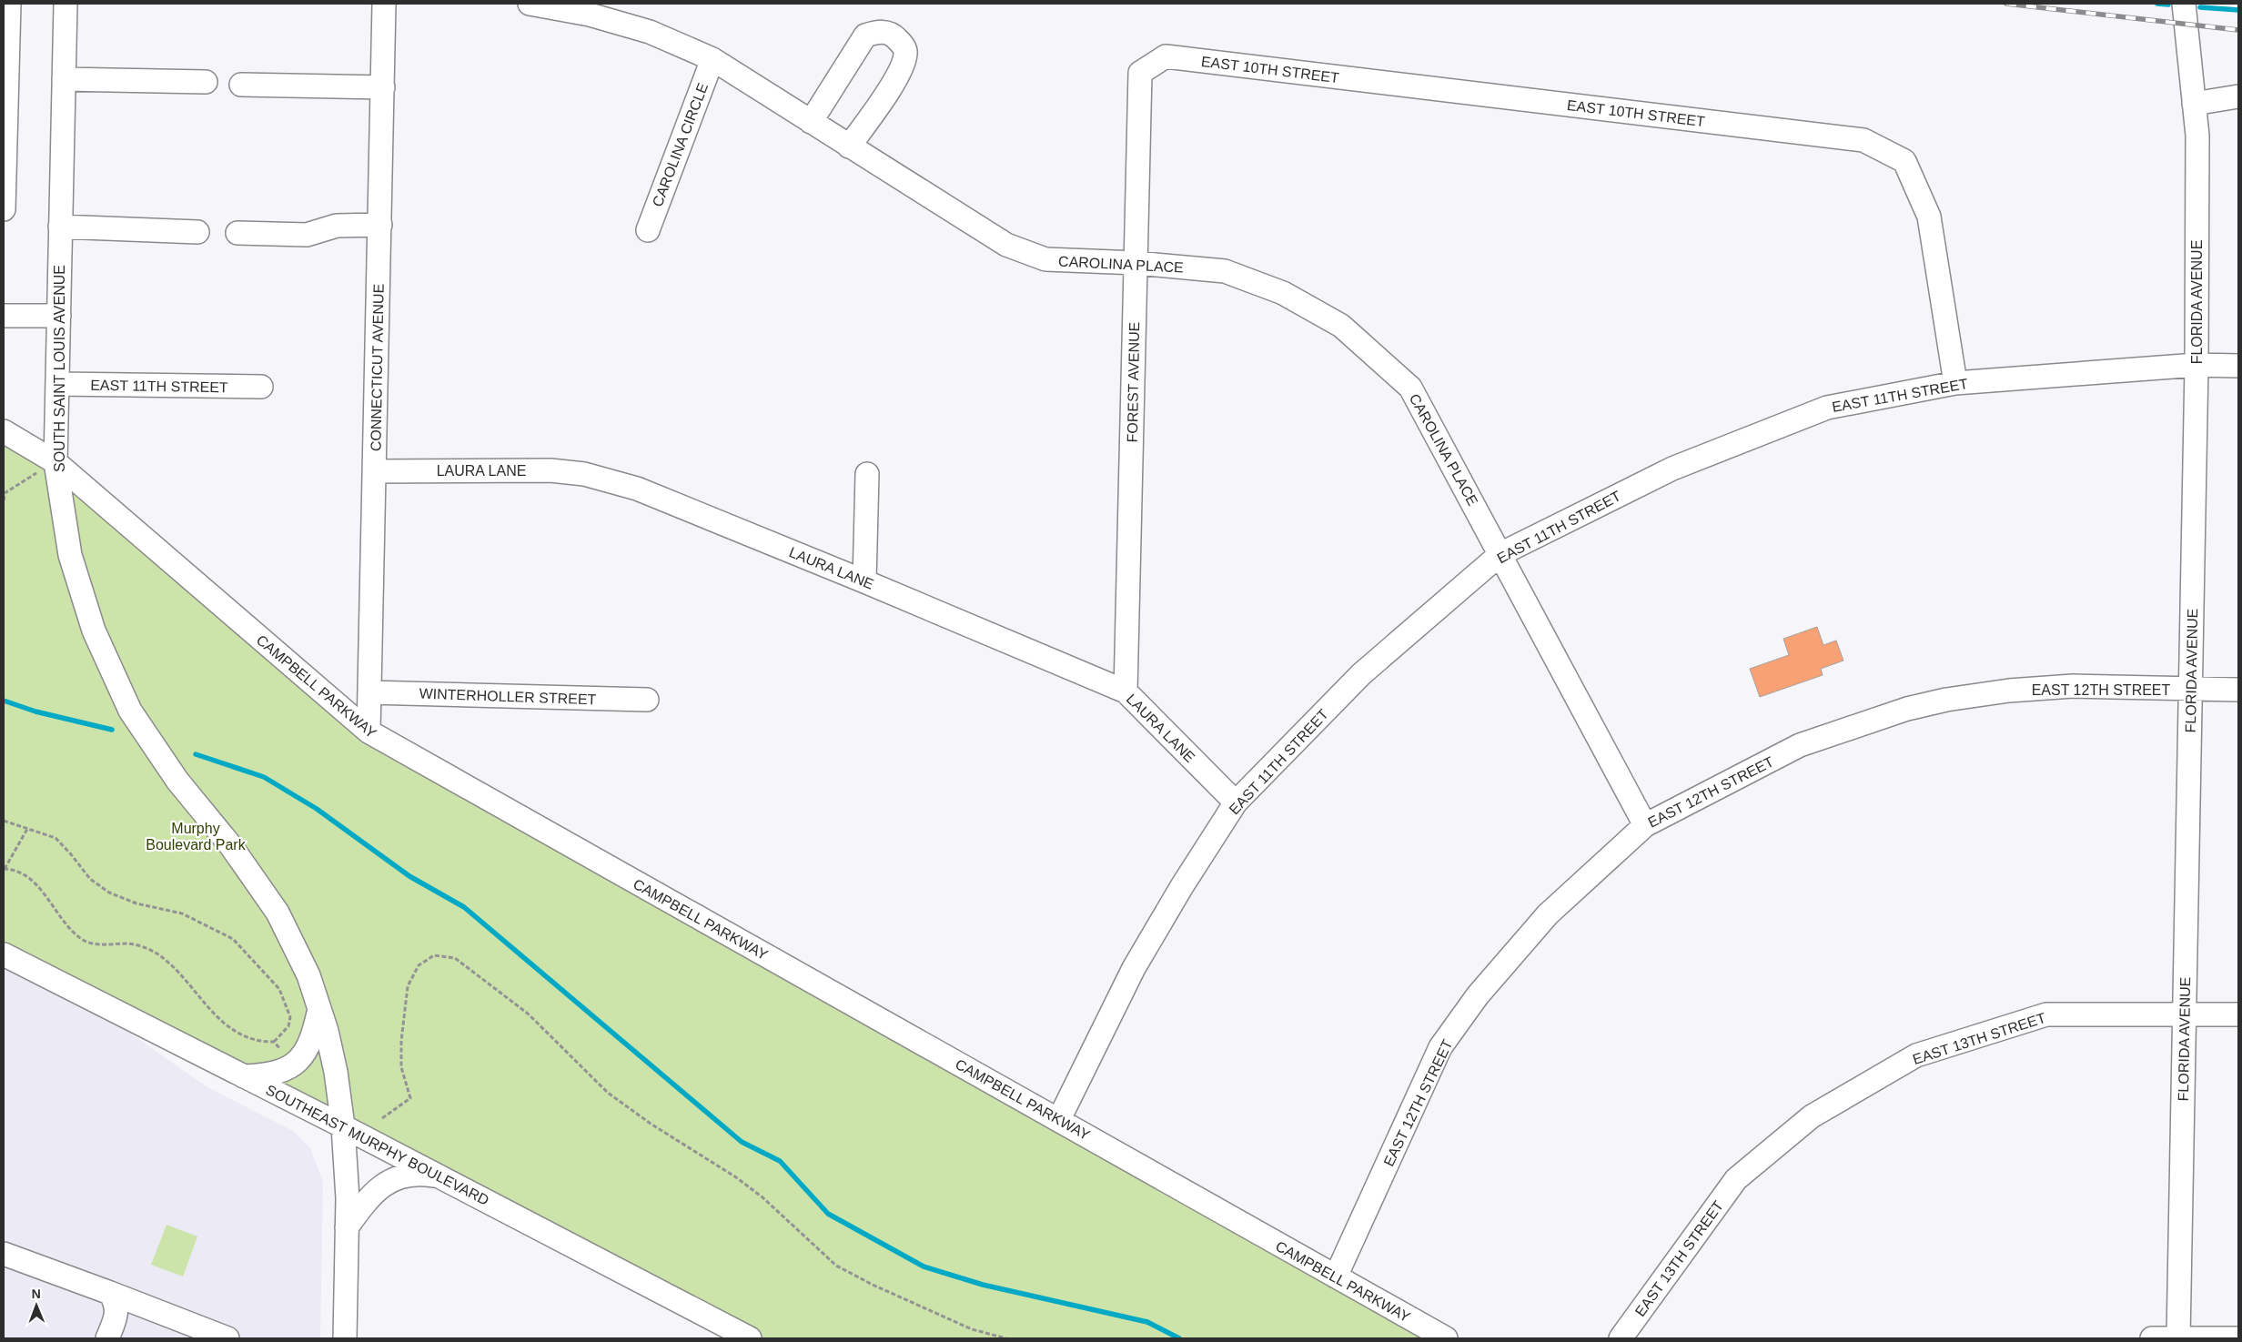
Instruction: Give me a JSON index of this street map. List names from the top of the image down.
{
  "streets": {
    "street": [
      "EAST 10TH STREET",
      "CAROLINA CIRCLE",
      "CAROLINA PLACE",
      "FLORIDA AVENUE",
      "CONNECTICUT AVENUE",
      "SOUTH SAINT LOUIS AVENUE",
      "FOREST AVENUE",
      "EAST 11TH STREET",
      "LAURA LANE",
      "CAMPBELL PARKWAY",
      "EAST 12TH STREET",
      "WINTERHOLLER STREET",
      "EAST 13TH STREET",
      "SOUTHEAST MURPHY BOULEVARD"
    ]
  },
  "crossings": [
    ["EAST 10TH STREET", "FOREST AVENUE"],
    ["EAST 10TH STREET", "EAST 11TH STREET"],
    ["CAROLINA CIRCLE", "CAROLINA PLACE"],
    ["CAROLINA PLACE", "FOREST AVENUE"],
    ["CAROLINA PLACE", "EAST 11TH STREET"],
    ["CAROLINA PLACE", "EAST 12TH STREET"],
    ["FLORIDA AVENUE", "EAST 11TH STREET"],
    ["FLORIDA AVENUE", "EAST 12TH STREET"],
    ["FLORIDA AVENUE", "EAST 13TH STREET"],
    ["CONNECTICUT AVENUE", "LAURA LANE"],
    ["CONNECTICUT AVENUE", "CAMPBELL PARKWAY"],
    ["CONNECTICUT AVENUE", "WINTERHOLLER STREET"],
    ["SOUTH SAINT LOUIS AVENUE", "EAST 11TH STREET"],
    ["SOUTH SAINT LOUIS AVENUE", "CAMPBELL PARKWAY"],
    ["SOUTH SAINT LOUIS AVENUE", "SOUTHEAST MURPHY BOULEVARD"],
    ["FOREST AVENUE", "LAURA LANE"],
    ["EAST 11TH STREET", "LAURA LANE"],
    ["EAST 11TH STREET", "CAMPBELL PARKWAY"],
    ["CAMPBELL PARKWAY", "EAST 12TH STREET"]
  ],
  "parks": ["Murphy Boulevard Park"],
  "north": "top"
}
